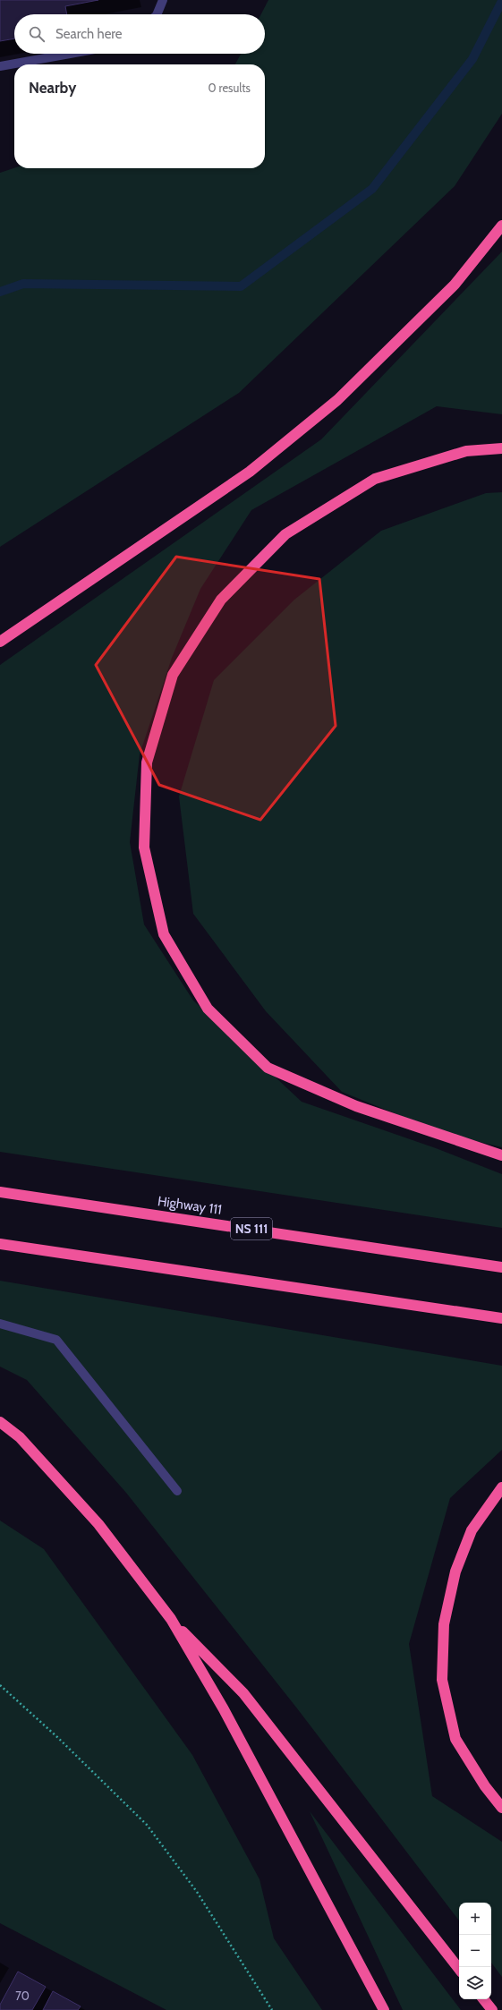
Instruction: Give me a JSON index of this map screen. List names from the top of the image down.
{
  "streets": {
    "highway": ["Highway 111", "NS 111"]
  },
  "house_numbers": ["70"],
  "page": {
    "search": "Search here",
    "heading": ["Nearby", "0 results"],
    "map_buttons": ["+", "−"]
  }
}
